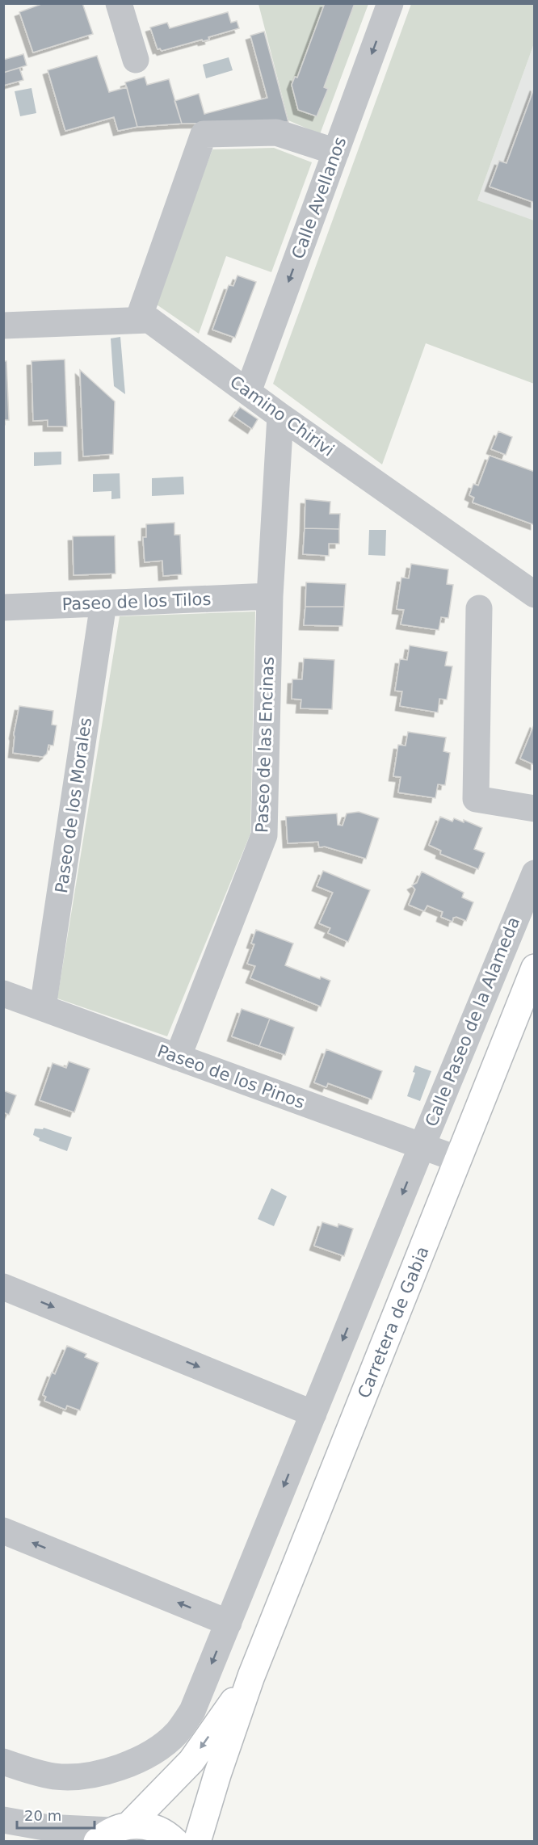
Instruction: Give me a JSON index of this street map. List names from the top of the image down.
{
  "streets": {
    "main road": ["Carretera de Gabia"],
    "street": [
      "Calle Avellanos",
      "Camino Chirivi",
      "Paseo de los Tilos",
      "Paseo de las Encinas",
      "Paseo de los Morales",
      "Calle Paseo de la Alameda",
      "Paseo de los Pinos"
    ]
  },
  "crossings": [
    ["Calle Avellanos", "Camino Chirivi"],
    ["Camino Chirivi", "Paseo de las Encinas"],
    ["Paseo de los Tilos", "Paseo de las Encinas"],
    ["Paseo de los Tilos", "Paseo de los Morales"],
    ["Paseo de las Encinas", "Paseo de los Pinos"],
    ["Paseo de los Morales", "Paseo de los Pinos"],
    ["Calle Paseo de la Alameda", "Paseo de los Pinos"],
    ["Paseo de los Pinos", "Carretera de Gabia"]
  ],
  "one_way": ["Calle Avellanos", "Calle Paseo de la Alameda"],
  "scale_bar": "20 m"
}
